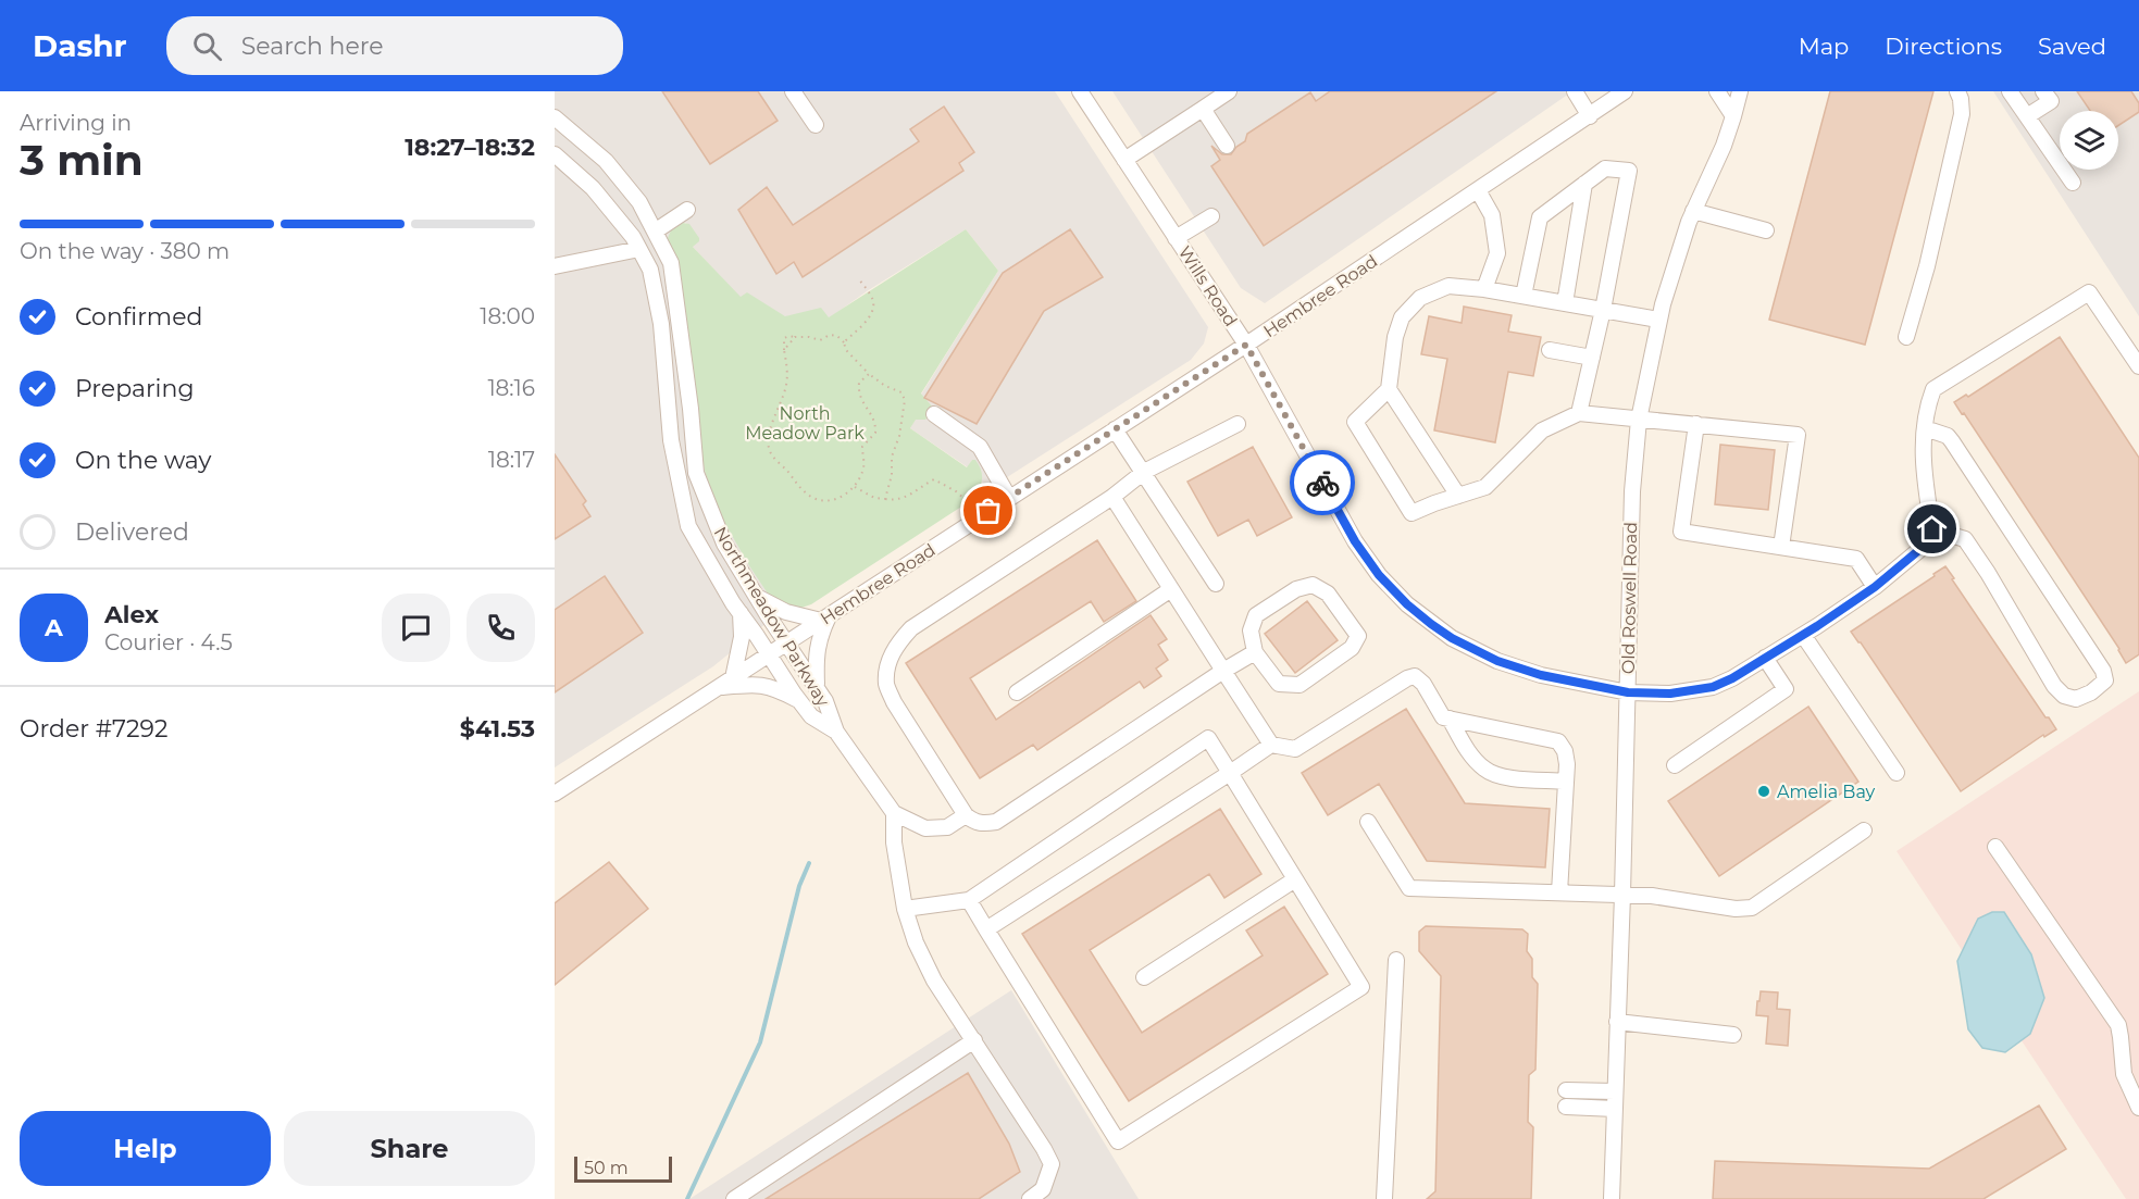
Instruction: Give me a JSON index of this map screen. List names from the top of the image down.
{
  "streets": {
    "street": [
      "Wills Road",
      "Hembree Road",
      "Old Roswell Road",
      "Northmeadow Parkway"
    ]
  },
  "crossings": [
    ["Wills Road", "Hembree Road"],
    ["Wills Road", "Old Roswell Road"],
    ["Hembree Road", "Northmeadow Parkway"]
  ],
  "parks": ["North Meadow Park"],
  "places": ["Amelia Bay"],
  "scale_bar": "50 m",
  "page": {
    "header": "Dashr",
    "search": "Search here",
    "nav": ["Map", "Directions", "Saved"],
    "heading": ["3 min", "Arriving in", "18:27–18:32"],
    "panel": [
      "Alex",
      "Courier · 4.5",
      "Order #7292",
      "$41.53"
    ],
    "bar": "On the way · 380 m",
    "list": [
      ["Confirmed", "18:00"],
      ["Preparing", "18:16"],
      ["On the way", "18:17"],
      "Delivered"
    ],
    "round": "A",
    "buttons": ["Help", "Share"],
    "scale": "50 m"
  }
}
